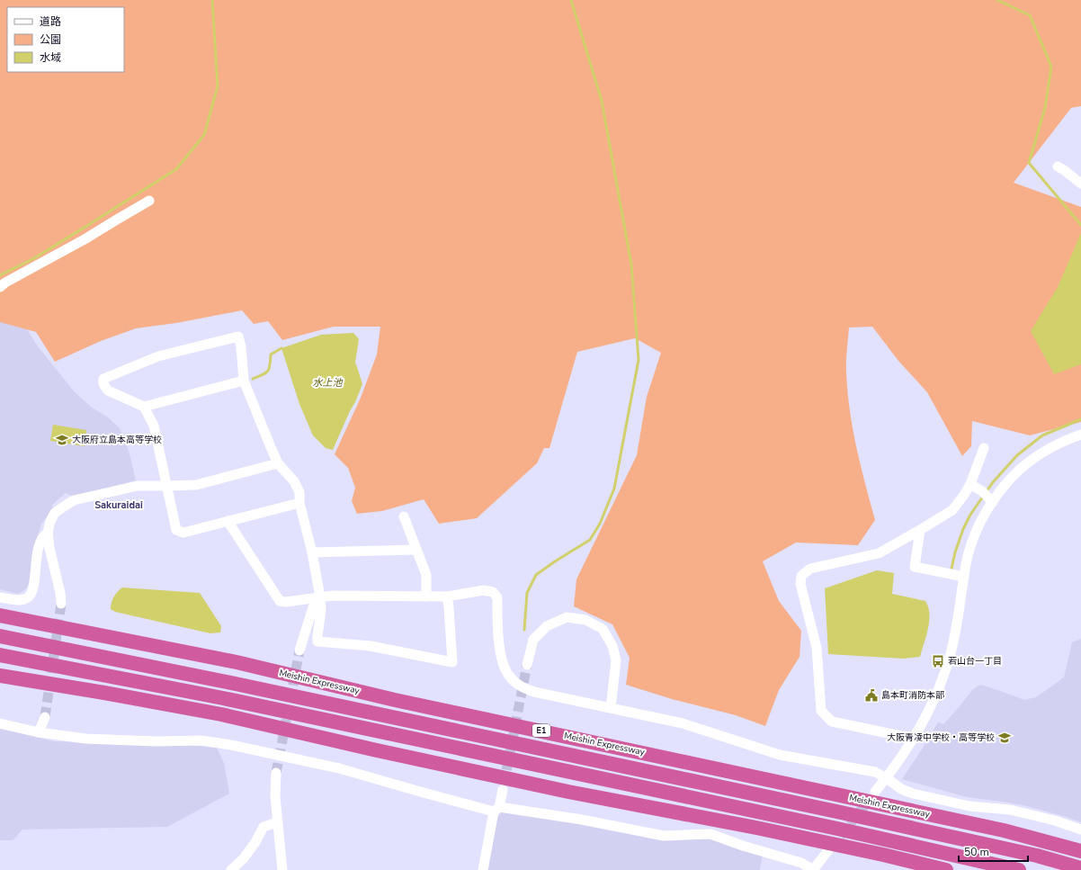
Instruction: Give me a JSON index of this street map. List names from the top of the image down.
{
  "streets": {
    "highway": ["Meishin Expressway", "E1"]
  },
  "districts": ["Sakuraidai"],
  "water": ["水上池"],
  "places": {
    "school or university": ["大阪府立島本高等学校", "大阪青凌中学校・高等学校"],
    "bus stop": ["若山台一丁目"],
    "public building": ["島本町消防本部"]
  },
  "legend": ["道路", "公園", "水域"],
  "scale_bar": "50 m"
}
